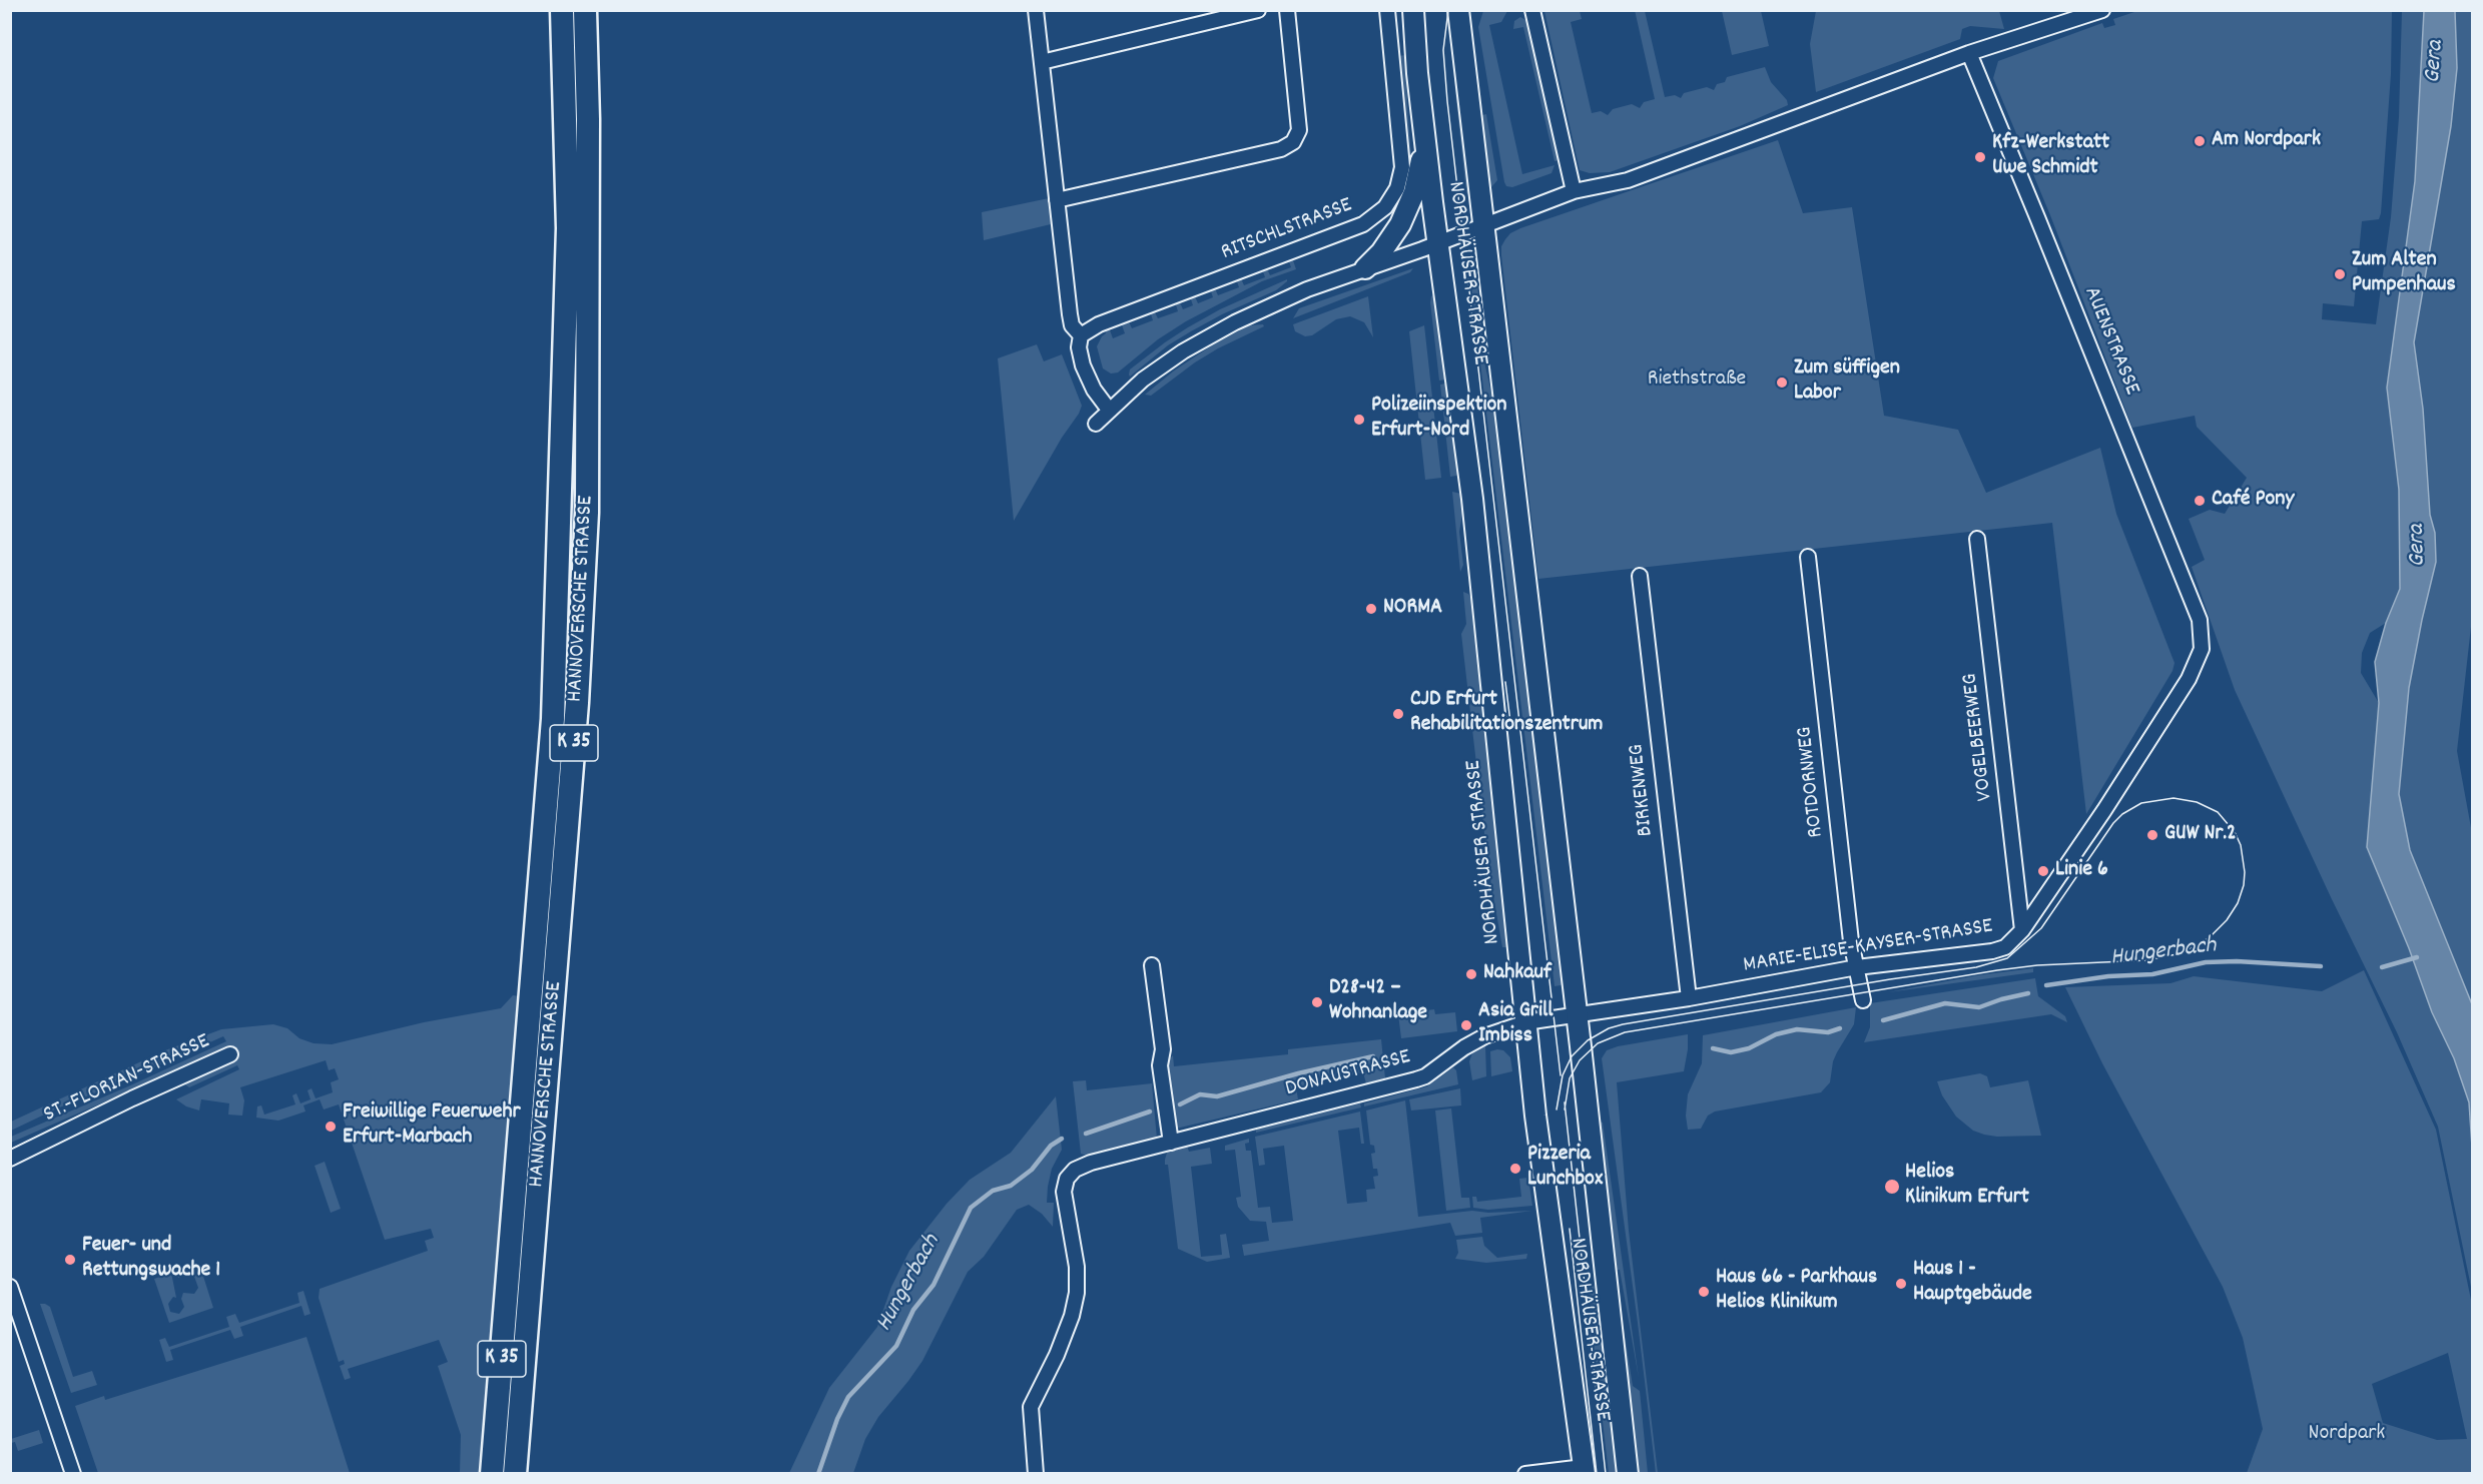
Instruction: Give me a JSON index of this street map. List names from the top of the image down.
{
  "streets": {
    "highway": ["HANNOVERSCHE STRASSE", "K 35"],
    "main road": ["NORDHÄUSER STRASSE"],
    "street": [
      "RITSCHLSTRASSE",
      "AUENSTRASSE",
      "VOGELBEERWEG",
      "ROTDORNWEG",
      "BIRKENWEG",
      "MARIE-ELISE-KAYSER-STRASSE",
      "DONAUSTRASSE",
      "ST.-FLORIAN-STRASSE"
    ]
  },
  "crossings": [
    ["NORDHÄUSER STRASSE", "MARIE-ELISE-KAYSER-STRASSE"],
    ["NORDHÄUSER STRASSE", "DONAUSTRASSE"],
    ["AUENSTRASSE", "MARIE-ELISE-KAYSER-STRASSE"],
    ["VOGELBEERWEG", "MARIE-ELISE-KAYSER-STRASSE"],
    ["ROTDORNWEG", "MARIE-ELISE-KAYSER-STRASSE"],
    ["BIRKENWEG", "MARIE-ELISE-KAYSER-STRASSE"],
    ["MARIE-ELISE-KAYSER-STRASSE", "DONAUSTRASSE"]
  ],
  "water": ["Gera", "Hungerbach"],
  "parks": ["Riethstraße", "Nordpark"],
  "places": [
    "Am Nordpark",
    "Kfz-Werkstatt Uwe Schmidt",
    "Zum Alten Pumpenhaus",
    "Zum süffigen Labor",
    "Polizeiinspektion Erfurt-Nord",
    "Café Pony",
    "NORMA",
    "CJD Erfurt Rehabilitationszentrum",
    "GUW Nr.2",
    "Linie 6",
    "Nahkauf",
    "D28-42 – Wohnanlage",
    "Asia Grill Imbiss",
    "Freiwillige Feuerwehr Erfurt-Marbach",
    "Pizzeria Lunchbox",
    "Helios Klinikum Erfurt",
    "Feuer- und Rettungswache 1",
    "Haus 1 - Hauptgebäude",
    "Haus 66 - Parkhaus Helios Klinikum"
  ]
}
